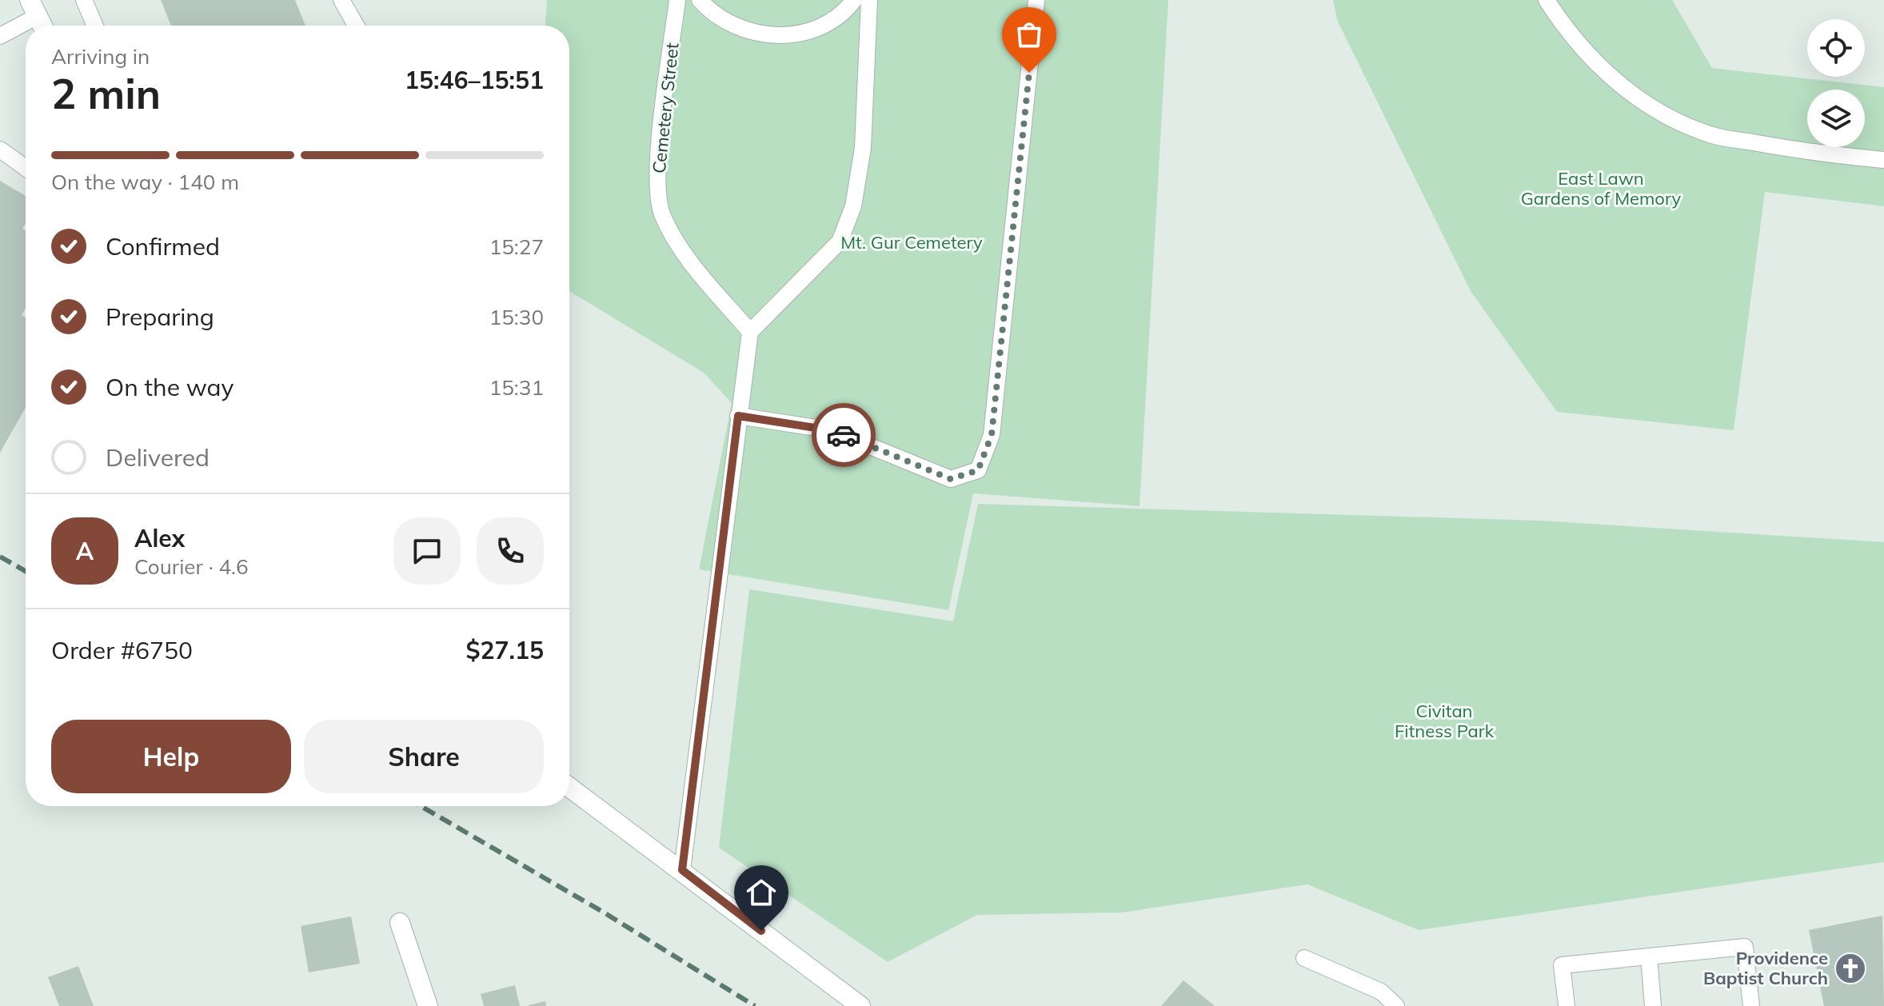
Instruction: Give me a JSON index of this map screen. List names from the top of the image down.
{
  "streets": {
    "lane": ["Cemetery Street"]
  },
  "parks": ["East Lawn Gardens of Memory", "Mt. Gur Cemetery", "Civitan Fitness Park"],
  "places": {
    "church": ["Providence Baptist Church"]
  },
  "page": {
    "heading": ["2 min", "Arriving in", "15:46–15:51"],
    "panel": [
      "Alex",
      "Courier · 4.6",
      "Order #6750",
      "$27.15"
    ],
    "bar": "On the way · 140 m",
    "list": [
      ["Confirmed", "15:27"],
      ["Preparing", "15:30"],
      ["On the way", "15:31"],
      "Delivered"
    ],
    "round": "A",
    "buttons": ["Help", "Share"]
  }
}
